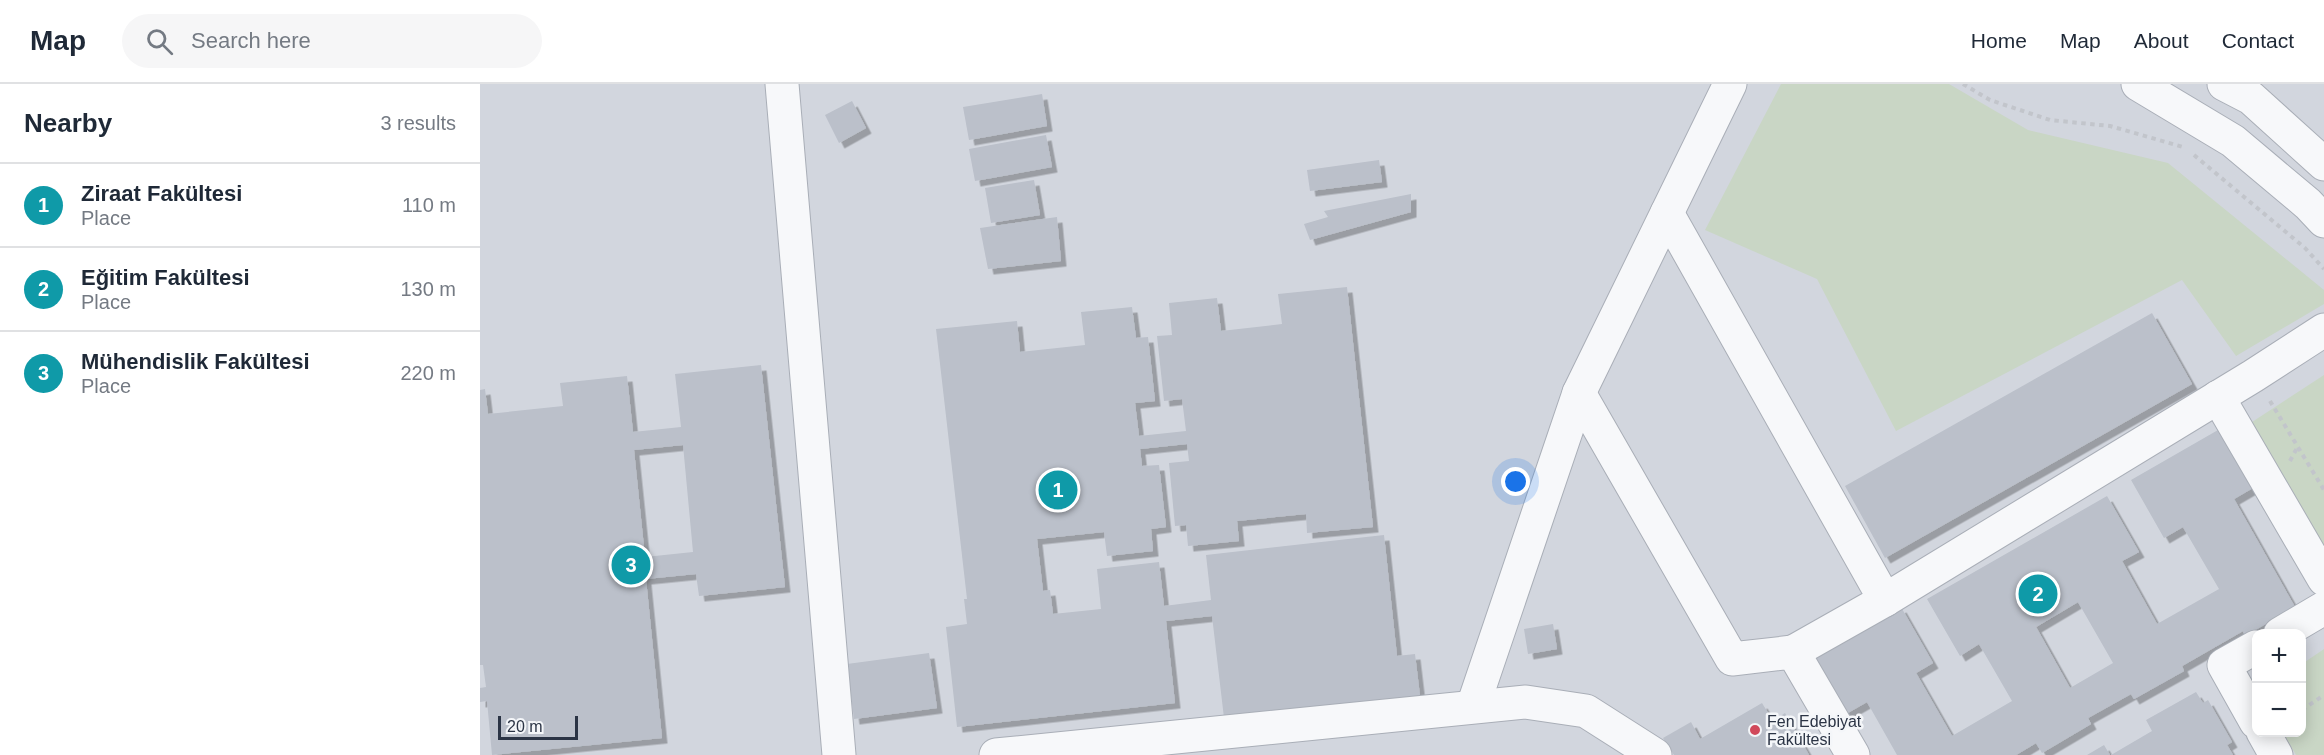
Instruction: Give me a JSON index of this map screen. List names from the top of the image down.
{
  "places": ["Fen Edebiyat Fakültesi"],
  "scale_bar": "20 m",
  "page": {
    "header": "Map",
    "search": "Search here",
    "nav": [
      "Home",
      "Map",
      "About",
      "Contact"
    ],
    "heading": ["Nearby", "3 results"],
    "list": [
      {
        "mark": "1",
        "name": "Ziraat Fakültesi",
        "note": "Place",
        "value": "110 m"
      },
      {
        "mark": "2",
        "name": "Eğitim Fakültesi",
        "note": "Place",
        "value": "130 m"
      },
      {
        "mark": "3",
        "name": "Mühendislik Fakültesi",
        "note": "Place",
        "value": "220 m"
      }
    ],
    "pins": ["1", "3", "2"],
    "map_buttons": ["+", "−"],
    "scale": "20 m"
  }
}
